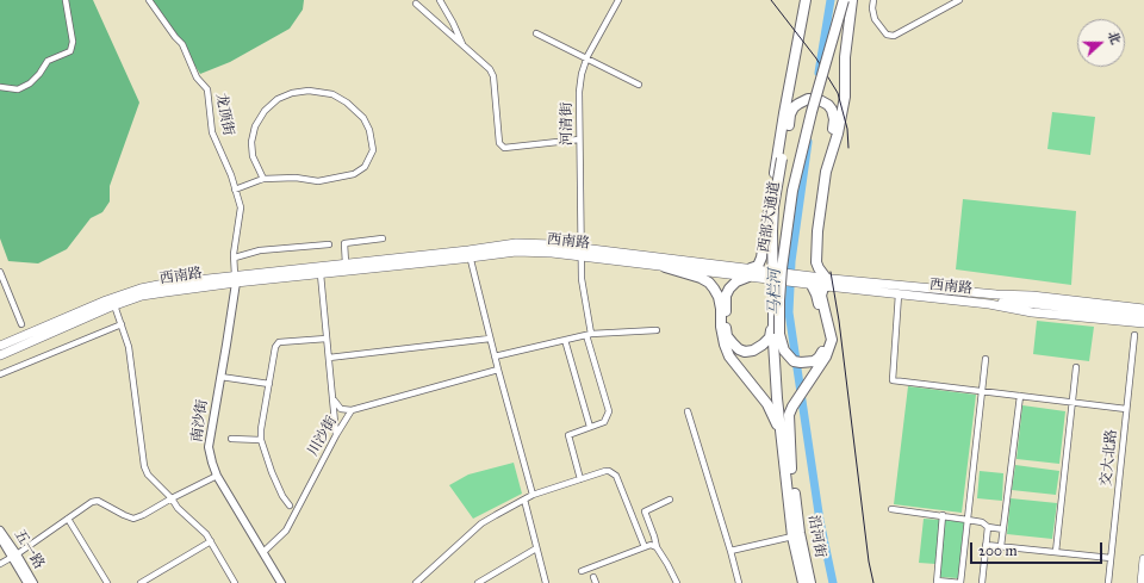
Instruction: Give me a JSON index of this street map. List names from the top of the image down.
{
  "streets": {
    "highway": ["西部大通道", "沿河街"],
    "main road": ["西南路"],
    "street": [
      "龙顶街",
      "河清街",
      "南沙街",
      "川沙街",
      "交大北路",
      "五一路"
    ]
  },
  "crossings": [
    ["龙顶街", "西南路"],
    ["龙顶街", "南沙街"],
    ["河清街", "西南路"],
    ["西部大通道", "沿河街"],
    ["西南路", "南沙街"],
    ["南沙街", "川沙街"]
  ],
  "water": ["马栏河"],
  "scale_bar": "200 m",
  "north": "right"
}
